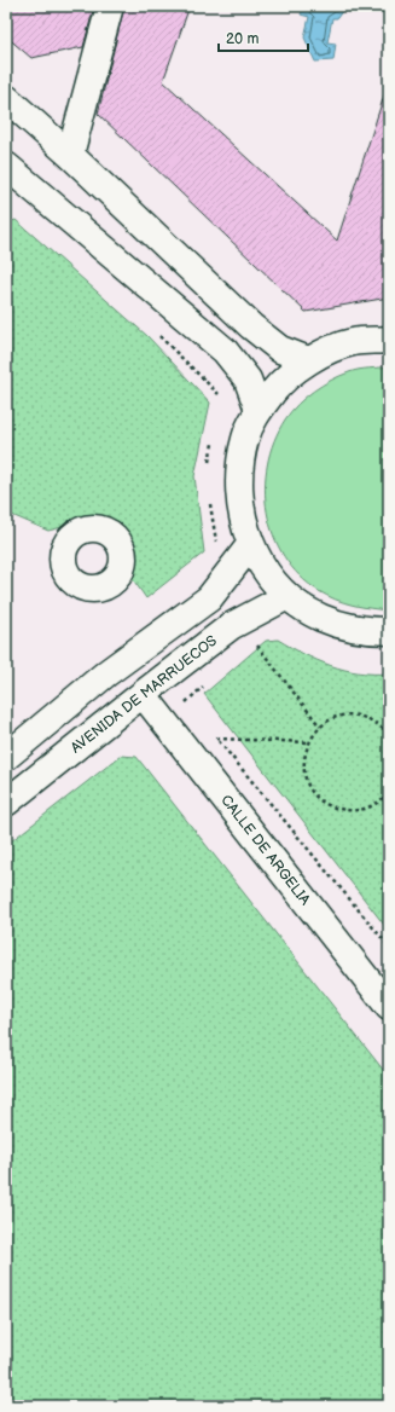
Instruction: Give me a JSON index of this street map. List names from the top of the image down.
{
  "streets": {
    "street": ["AVENIDA DE MARRUECOS", "CALLE DE ARGELIA"]
  },
  "crossings": [
    ["AVENIDA DE MARRUECOS", "CALLE DE ARGELIA"]
  ],
  "scale_bar": "20 m"
}
